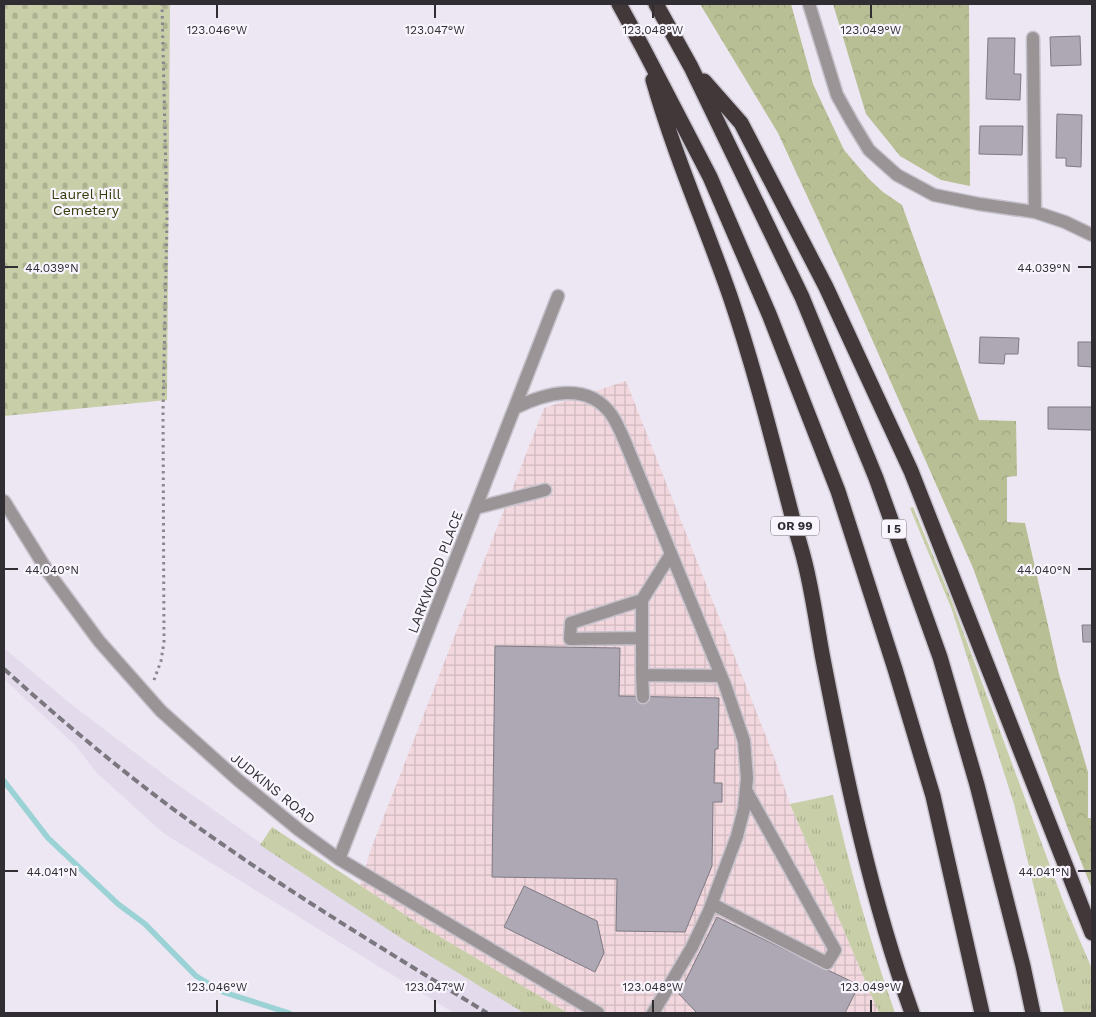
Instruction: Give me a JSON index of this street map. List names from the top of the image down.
{
  "streets": {
    "highway": ["OR 99", "I 5"],
    "street": ["LARKWOOD PLACE", "JUDKINS ROAD"]
  },
  "crossings": [
    ["LARKWOOD PLACE", "JUDKINS ROAD"]
  ],
  "parks": ["Laurel Hill Cemetery"],
  "coordinates": [
    "123.046°W",
    "123.047°W",
    "123.048°W",
    "123.049°W",
    "44.039°N",
    "44.040°N",
    "44.041°N"
  ]
}
